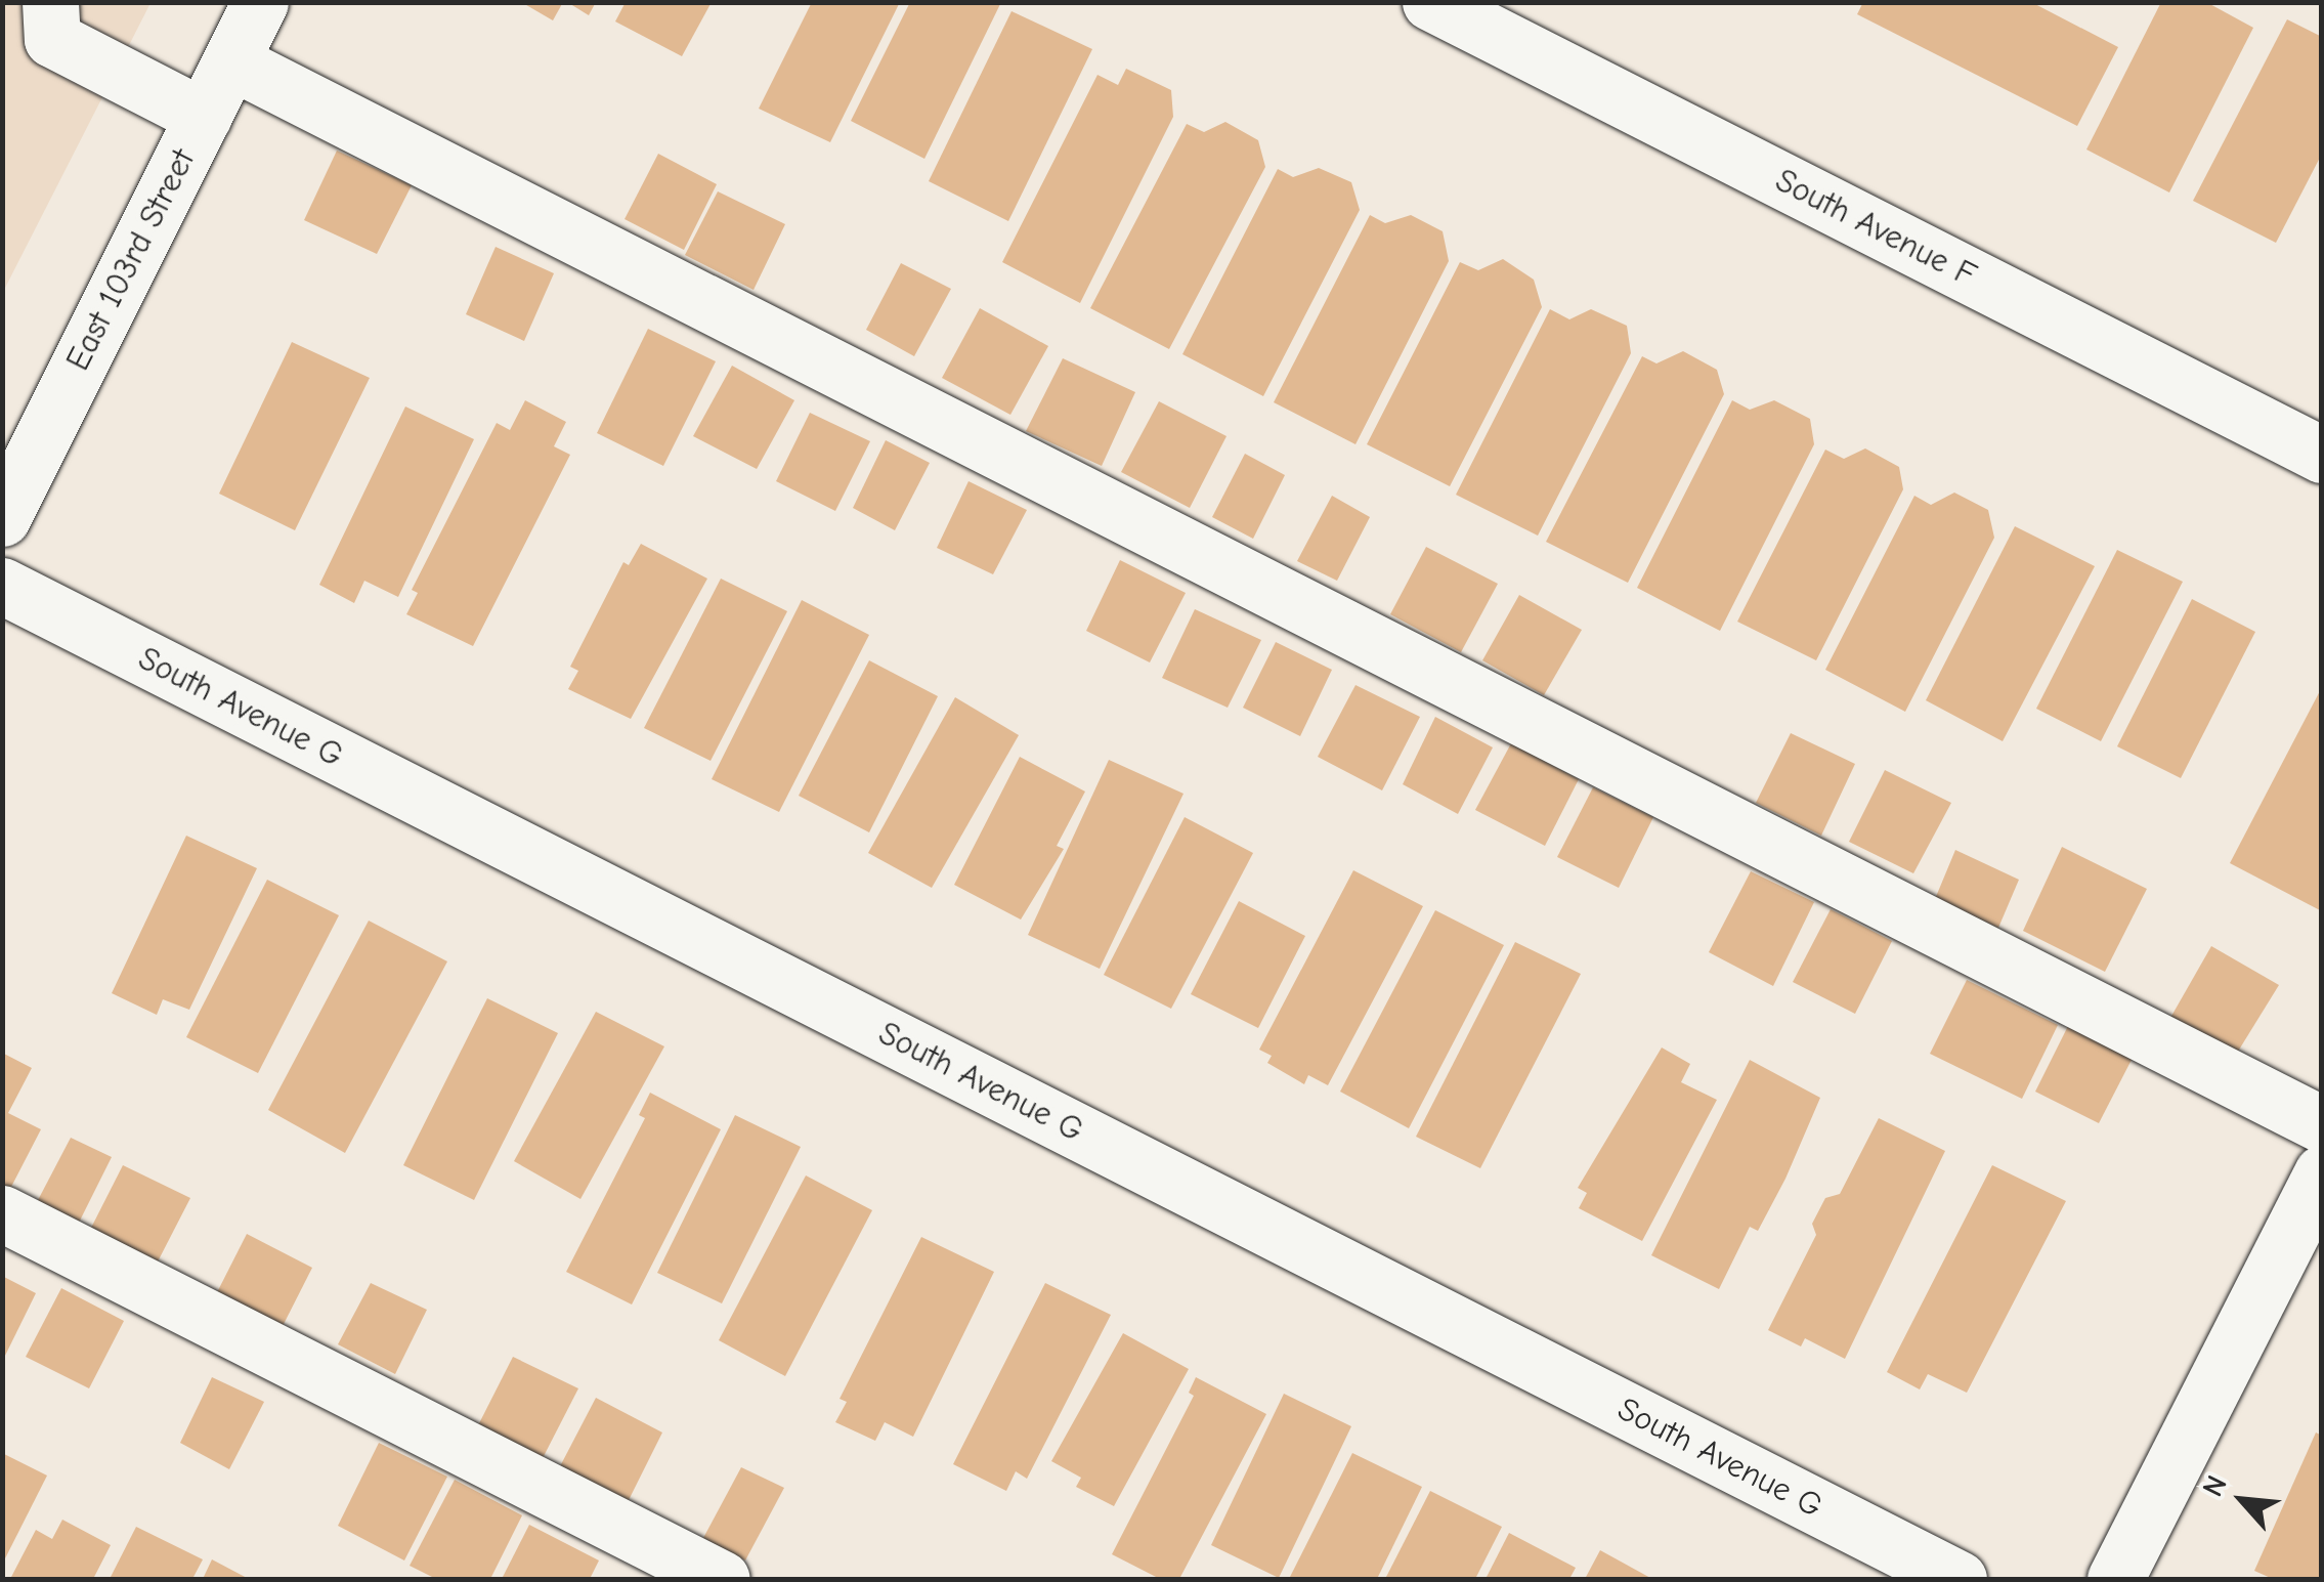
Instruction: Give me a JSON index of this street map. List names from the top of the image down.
{
  "streets": {
    "street": ["South Avenue F", "East 103rd Street", "South Avenue G"]
  },
  "north": "top left"
}
